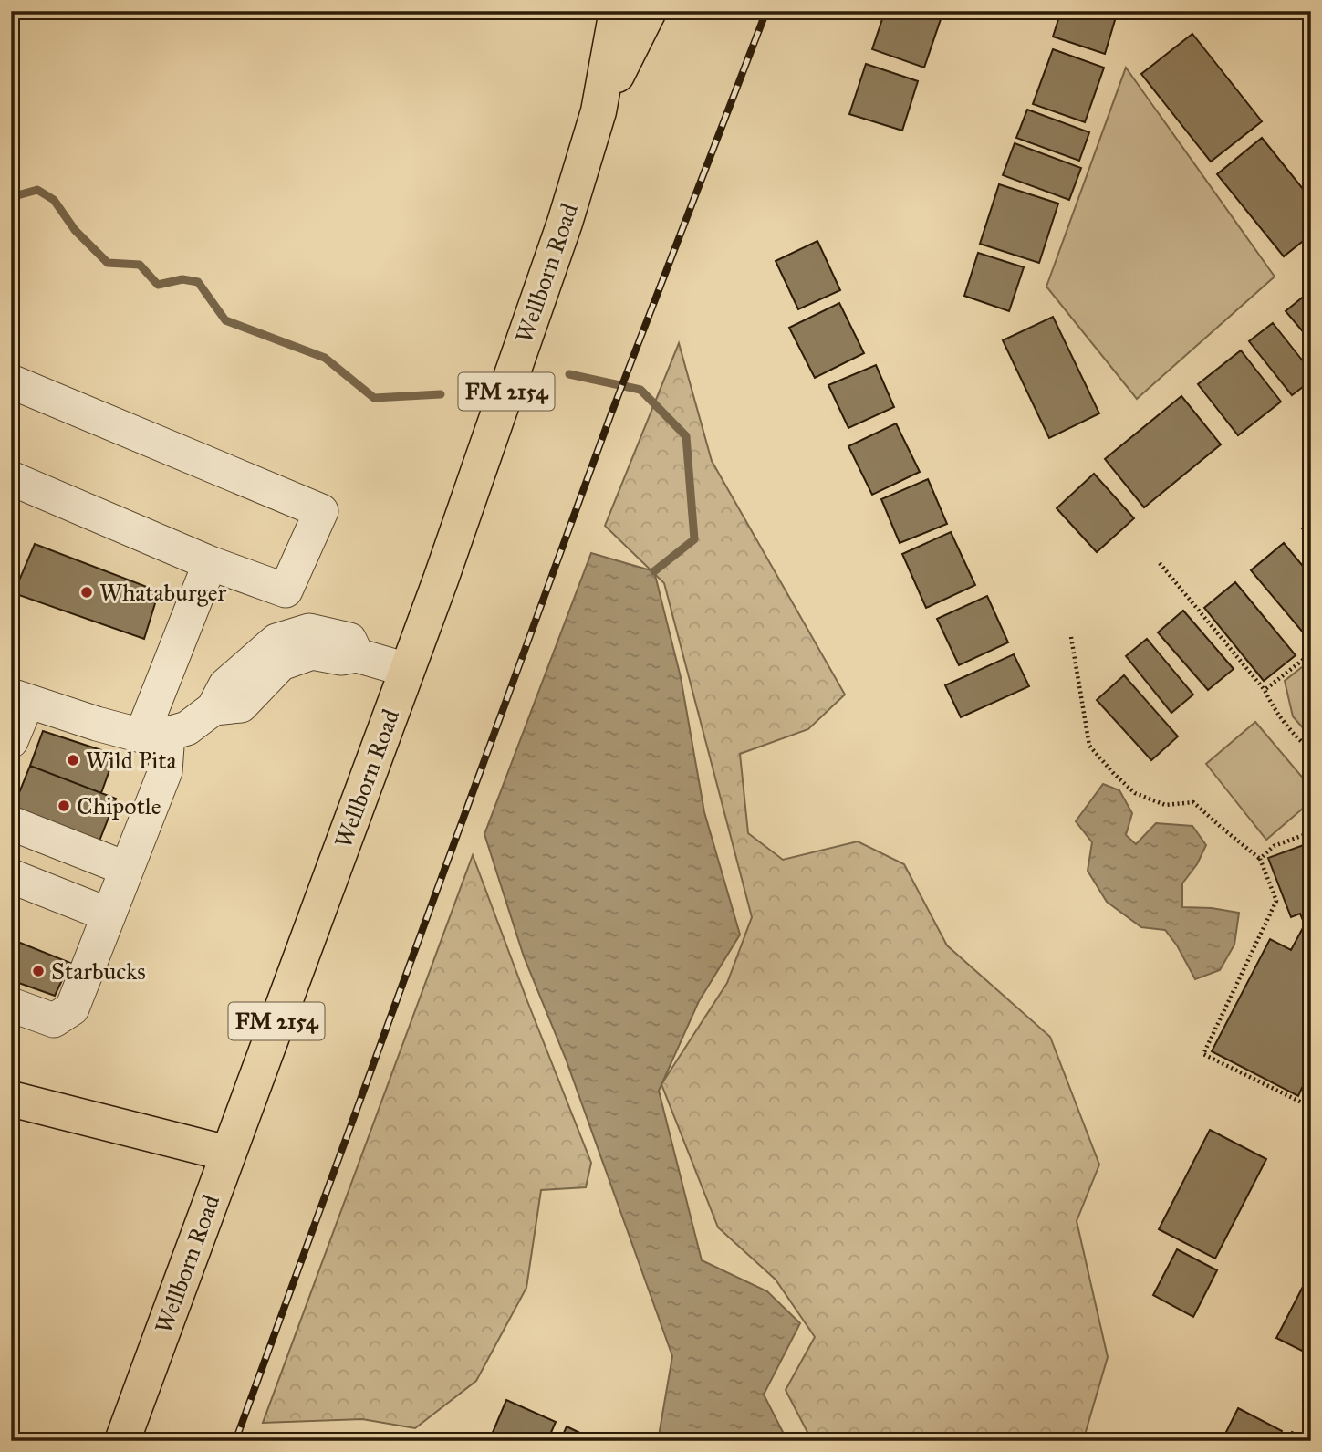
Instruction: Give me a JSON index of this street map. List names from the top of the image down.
{
  "streets": {
    "main road": ["Wellborn Road", "FM 2154"]
  },
  "places": [
    "Whataburger",
    "Wild Pita",
    "Chipotle",
    "Starbucks"
  ]
}
